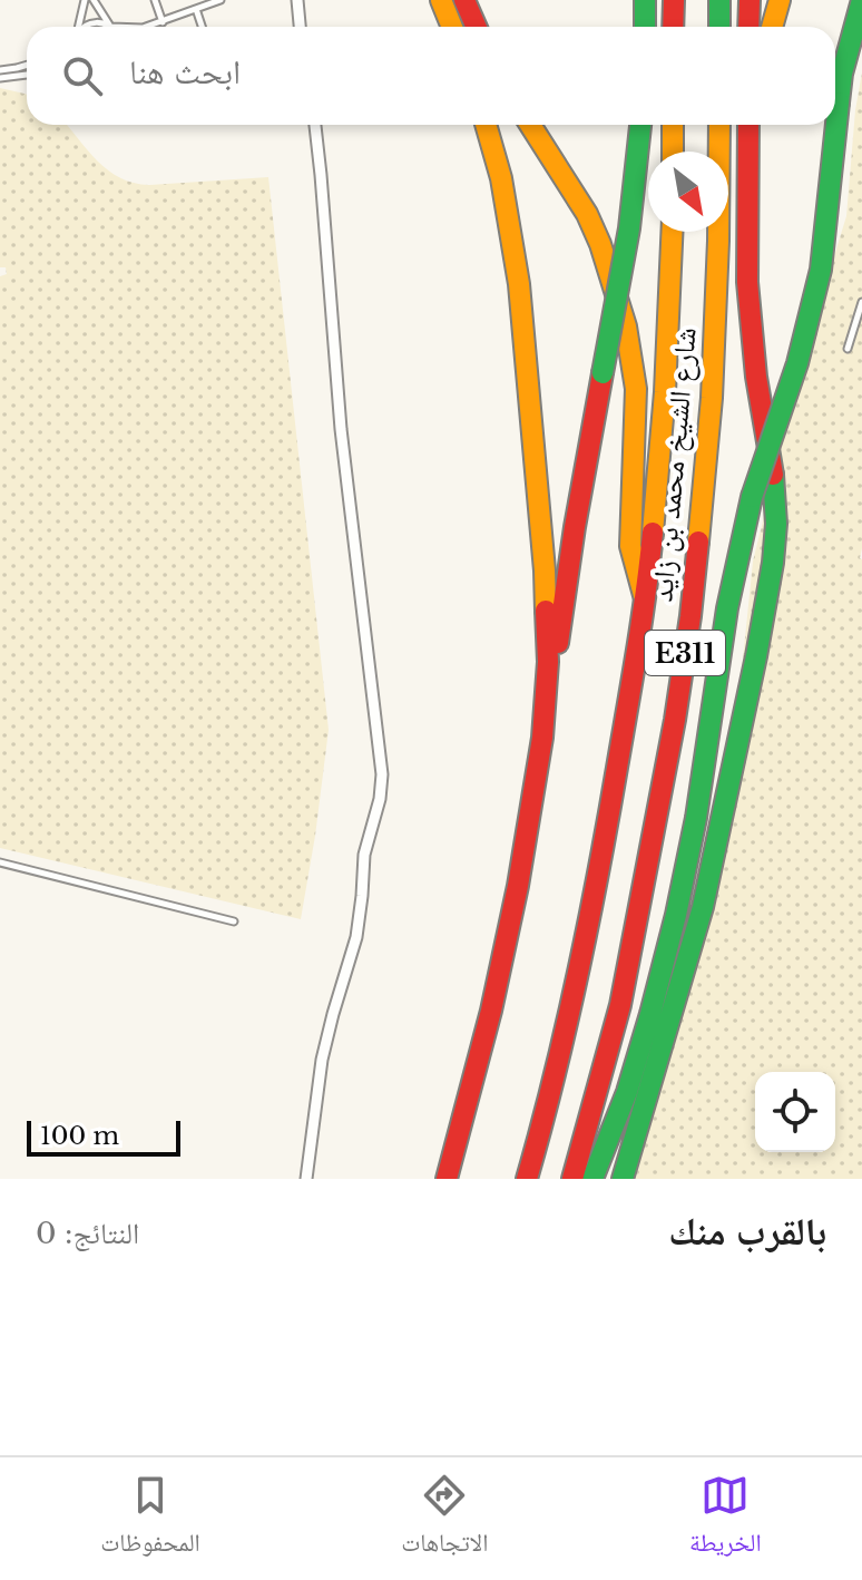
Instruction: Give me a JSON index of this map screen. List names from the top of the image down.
{
  "streets": {
    "highway": ["شارع الشيخ محمد بن زايد", "E311"]
  },
  "scale_bar": "100 m",
  "north": "bottom right",
  "page": {
    "search": "ابحث هنا",
    "scale": "100 m",
    "heading": ["بالقرب منك", "النتائج: 0"],
    "nav": ["الخريطة", "الاتجاهات", "المحفوظات"]
  }
}
